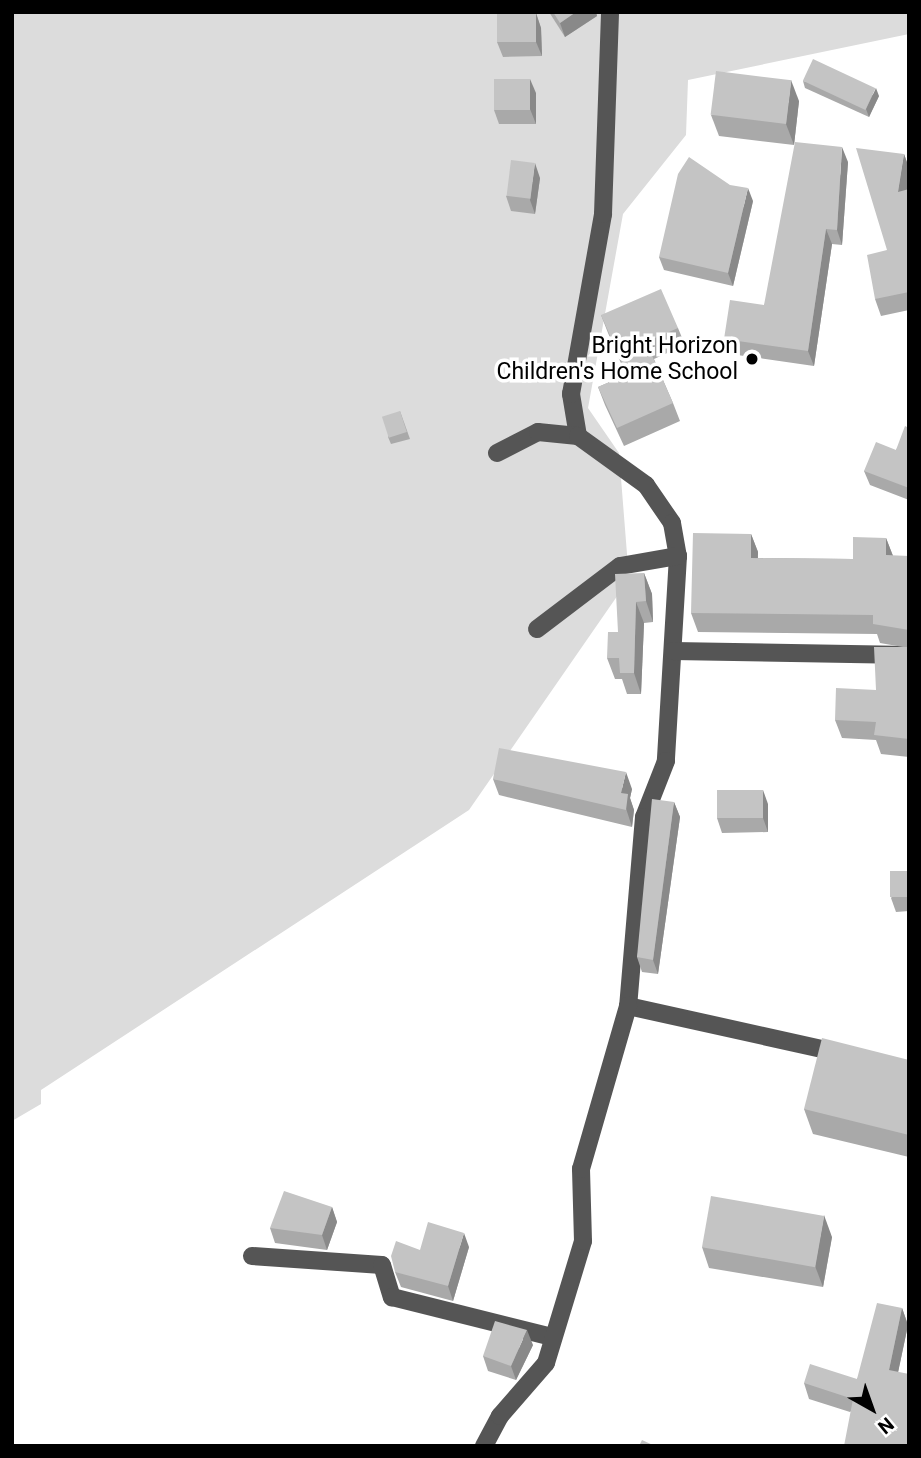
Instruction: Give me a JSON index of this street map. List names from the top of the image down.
{
  "places": ["Bright Horizon Children's Home School"],
  "north": "bottom right"
}
